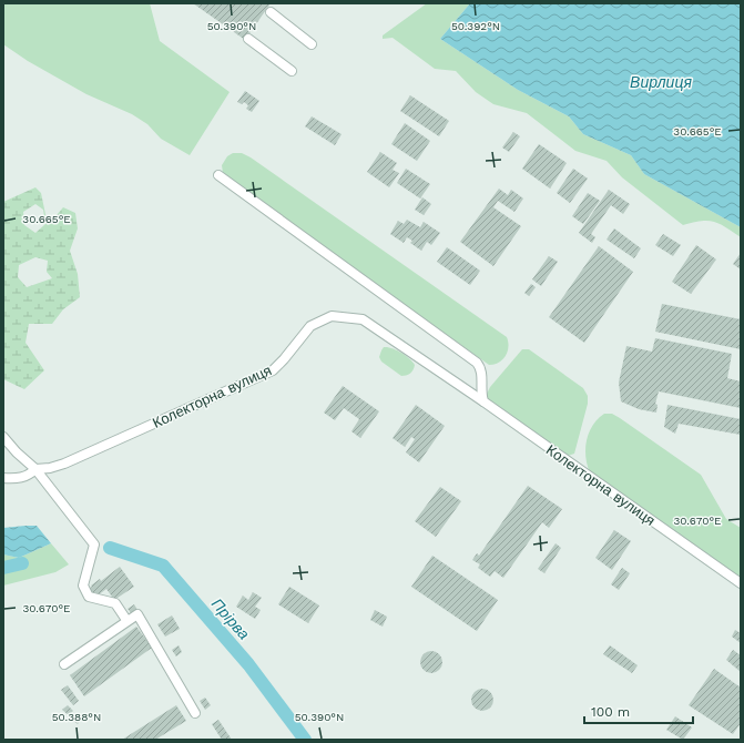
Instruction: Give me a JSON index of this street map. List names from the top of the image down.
{
  "streets": {
    "street": ["Колекторна вулиця"]
  },
  "water": ["Вирлиця", "Прірва"],
  "scale_bar": "100 m",
  "coordinates": [
    "50.390°N",
    "50.392°N",
    "30.665°E",
    "30.670°E",
    "50.388°N"
  ]
}
